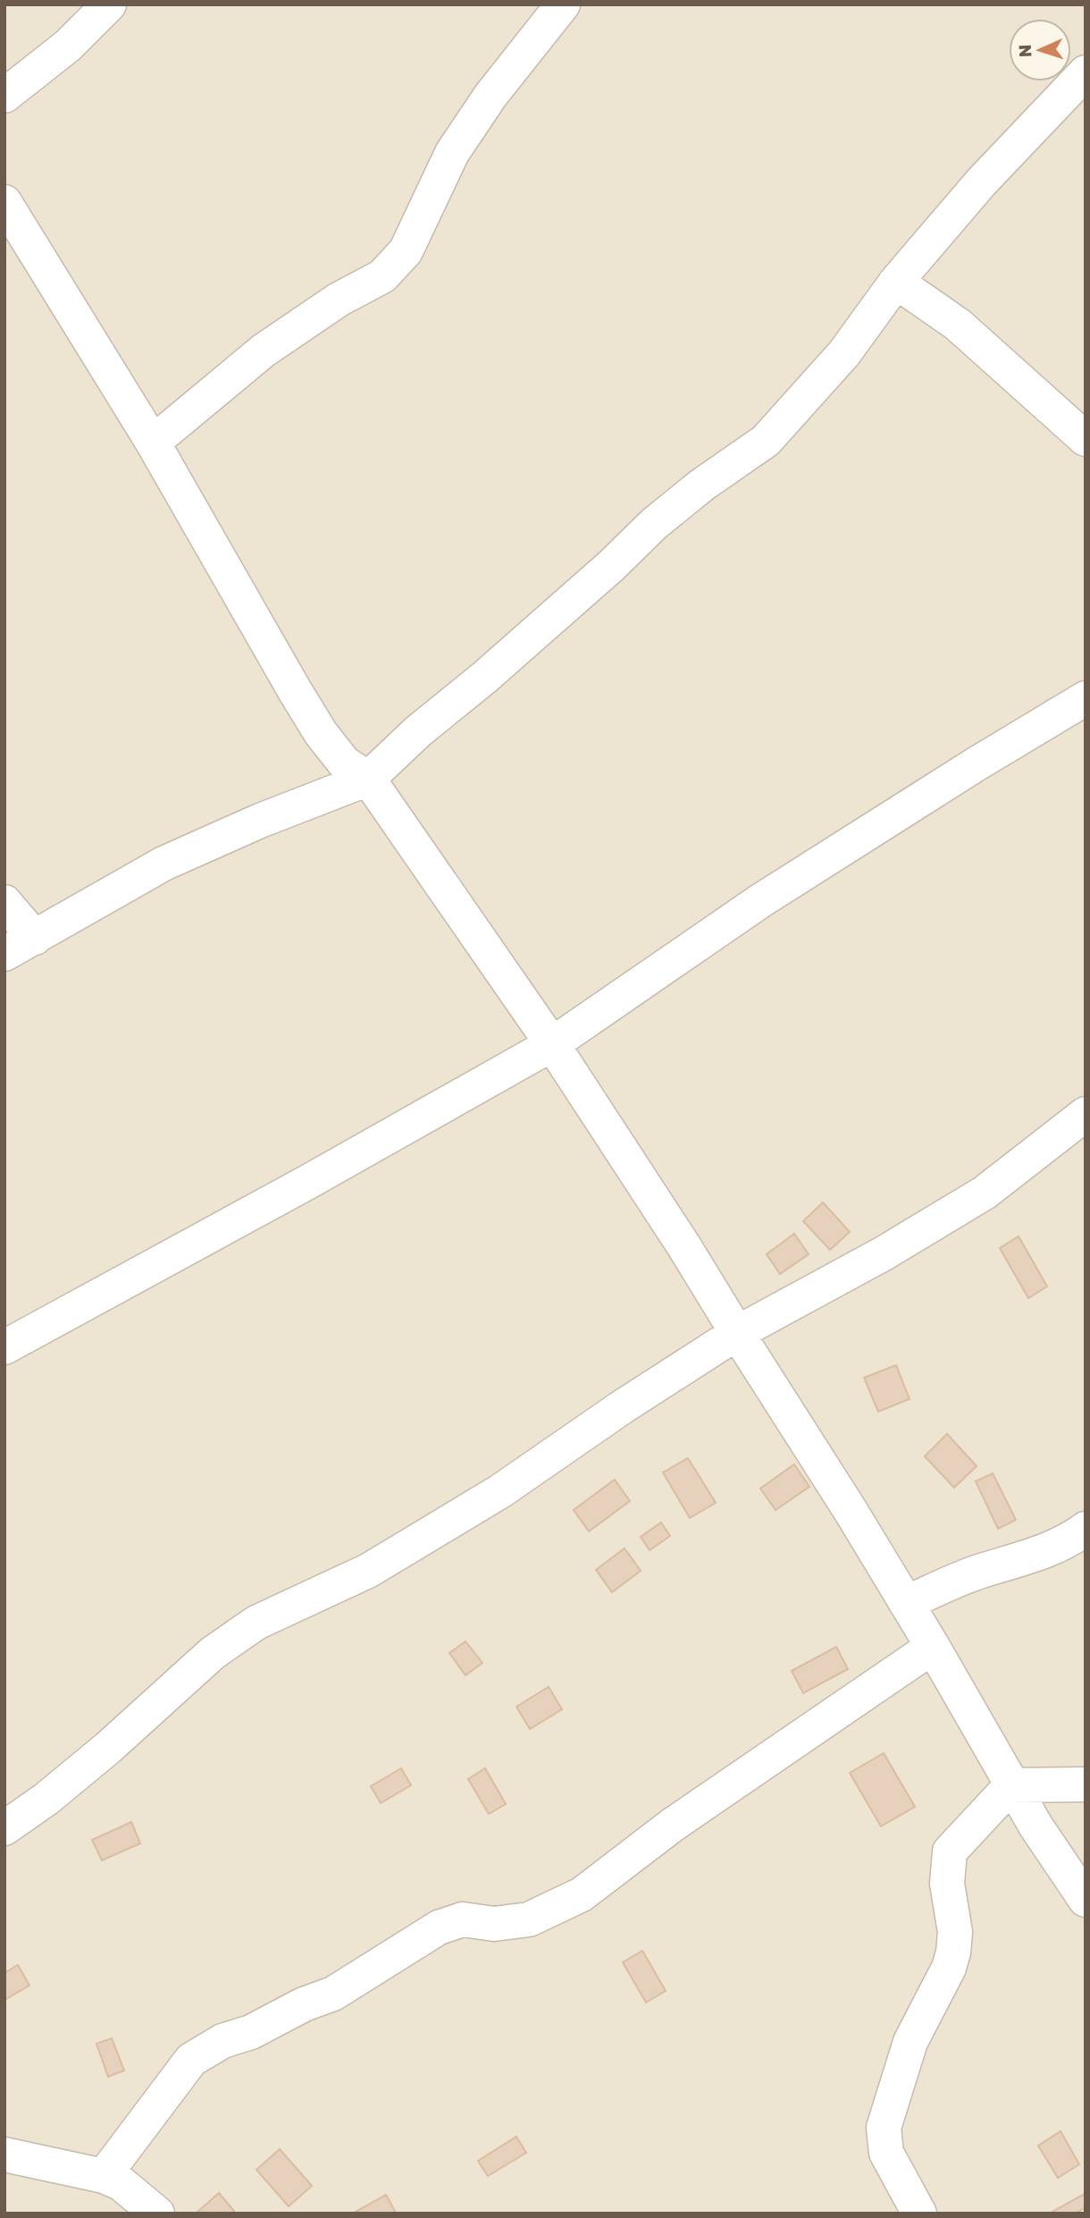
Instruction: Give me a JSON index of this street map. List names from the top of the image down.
{
  "north": "left"
}
